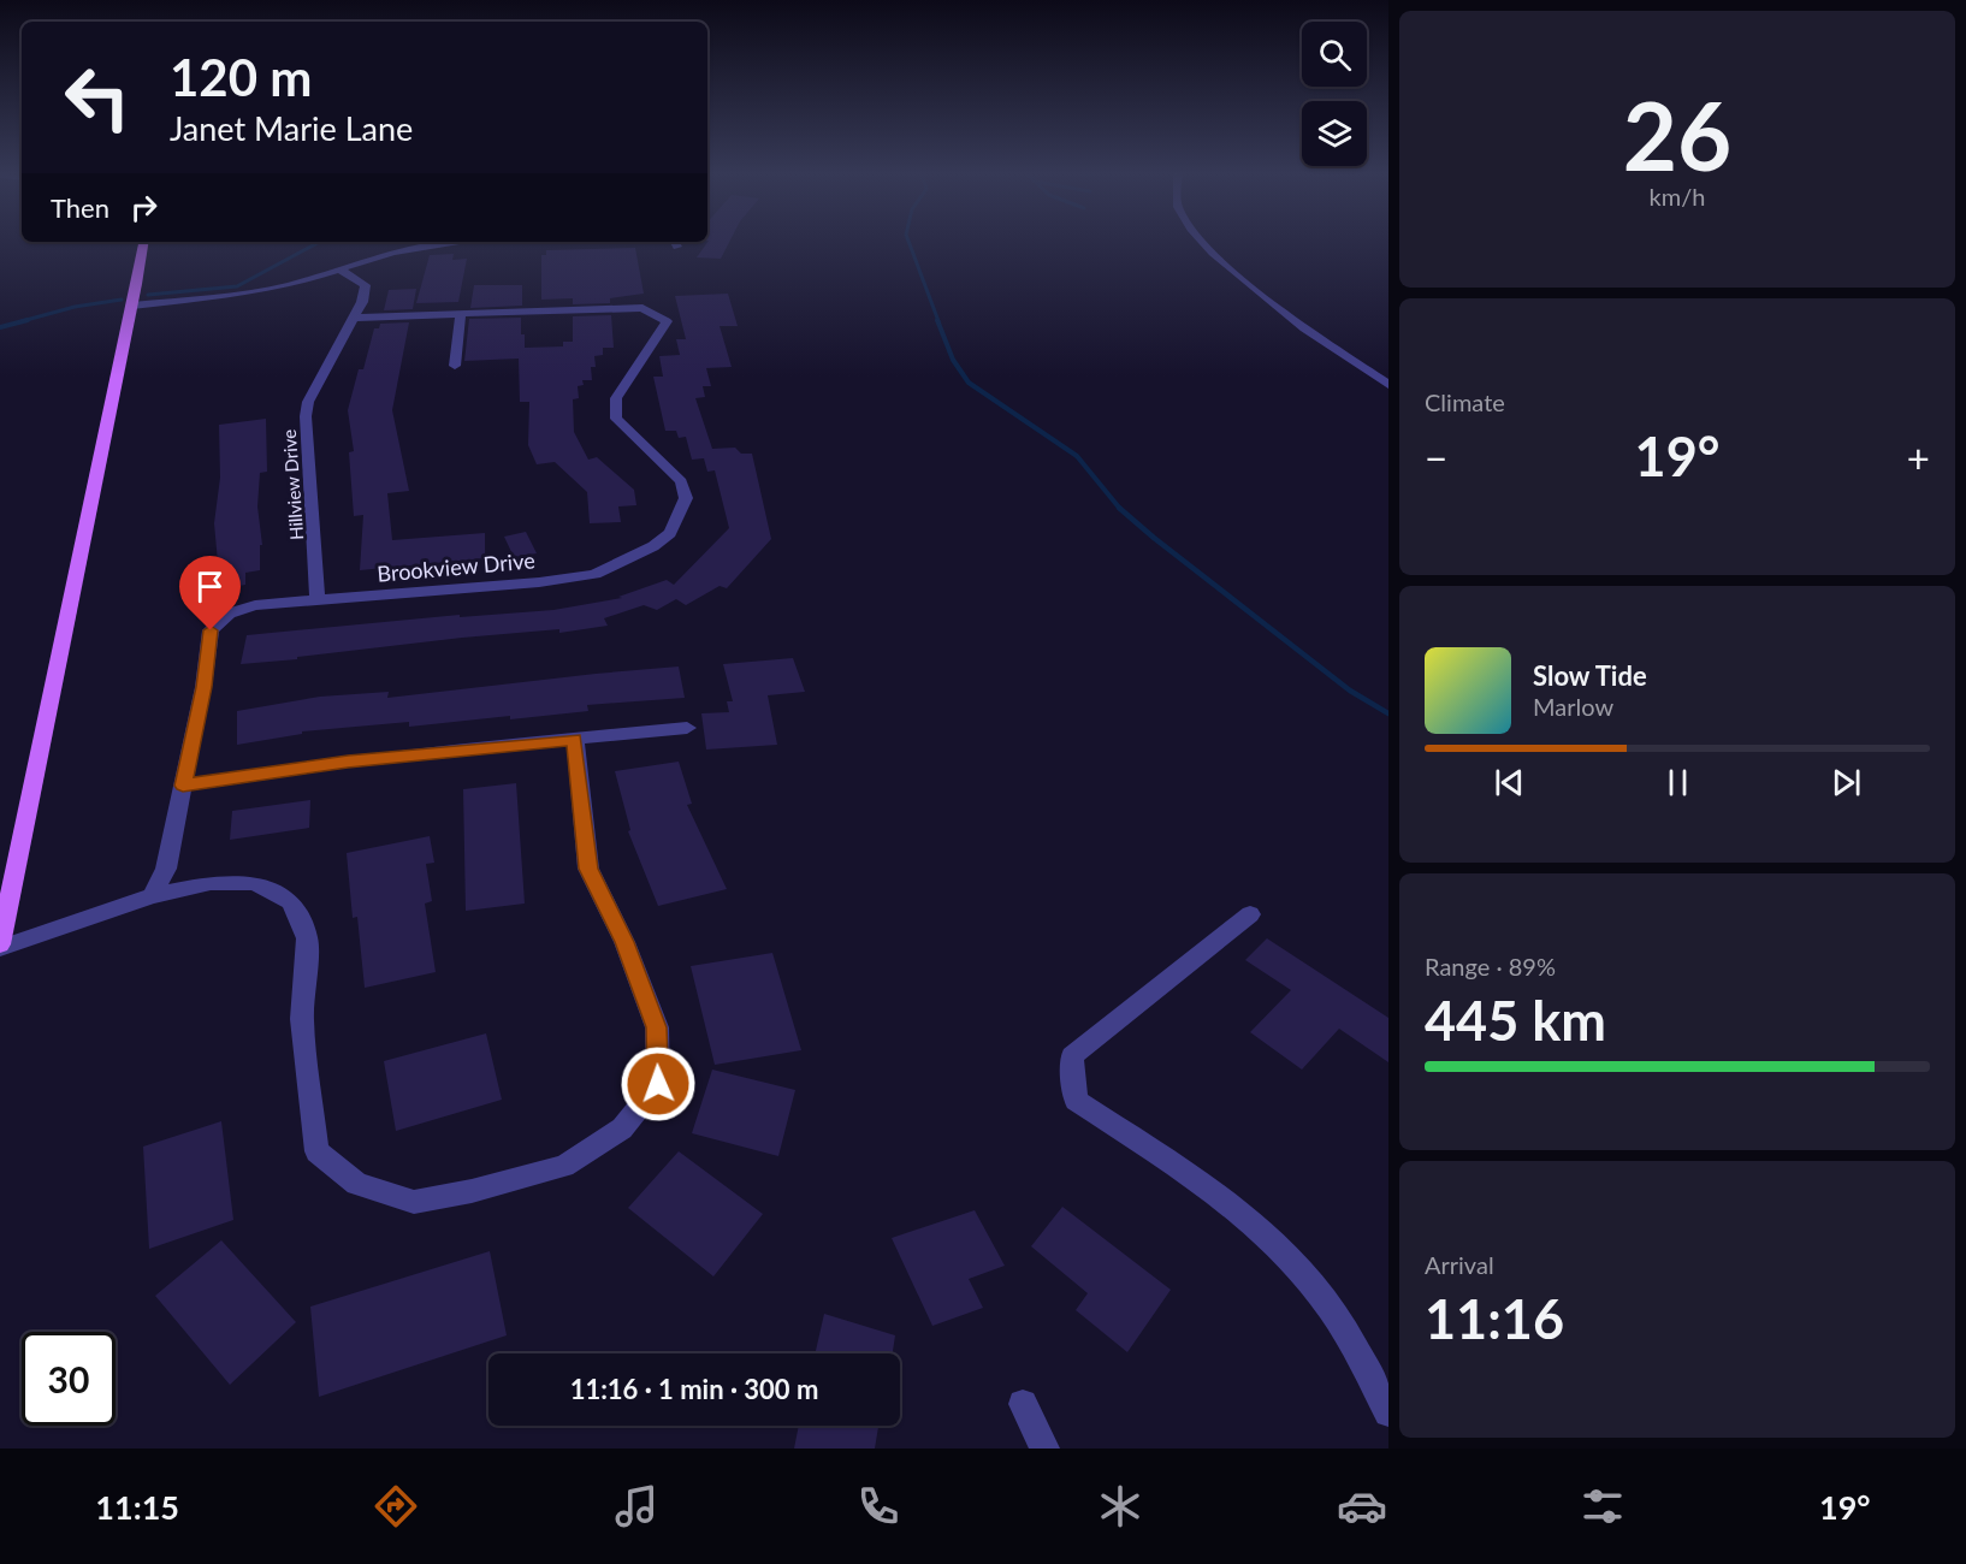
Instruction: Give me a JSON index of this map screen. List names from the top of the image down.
{
  "streets": {
    "street": ["Hillview Drive", "Brookview Drive"]
  },
  "crossings": [
    ["Hillview Drive", "Brookview Drive"]
  ],
  "page": {
    "tile": [
      ["26", "km/h"],
      "Climate",
      ["Range · 89%", "445 km"],
      ["Arrival", "11:16"]
    ],
    "turn": ["120 m", "Janet Marie Lane"],
    "then": "Then",
    "heat": ["−", "19°", "+"],
    "song": ["Slow Tide", "Marlow"],
    "limit": "30",
    "trip": "11:16 · 1 min · 300 m",
    "tabs": ["11:15", "19°"]
  }
}
